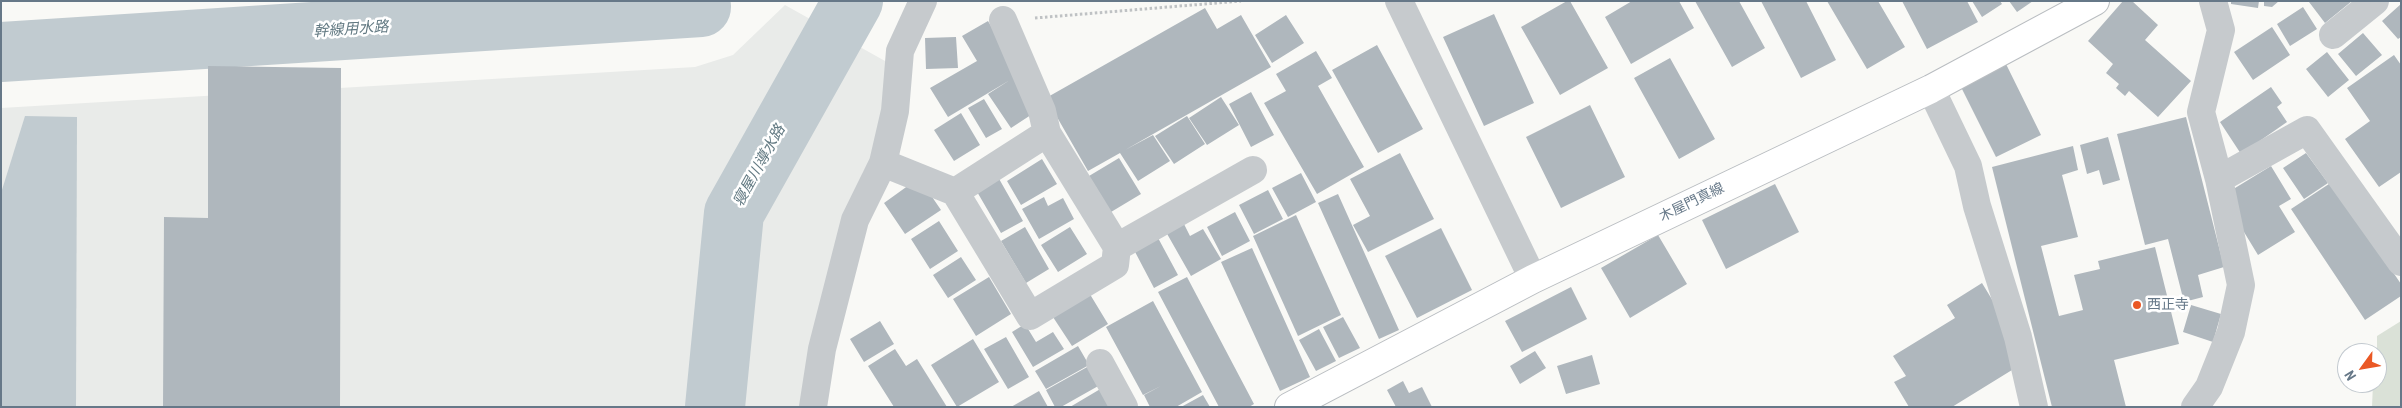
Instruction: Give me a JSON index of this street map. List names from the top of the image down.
{
  "streets": {
    "main road": ["木屋門真線"]
  },
  "water": ["幹線用水路", "寝屋川導水路"],
  "places": ["西正寺"],
  "north": "bottom left"
}
